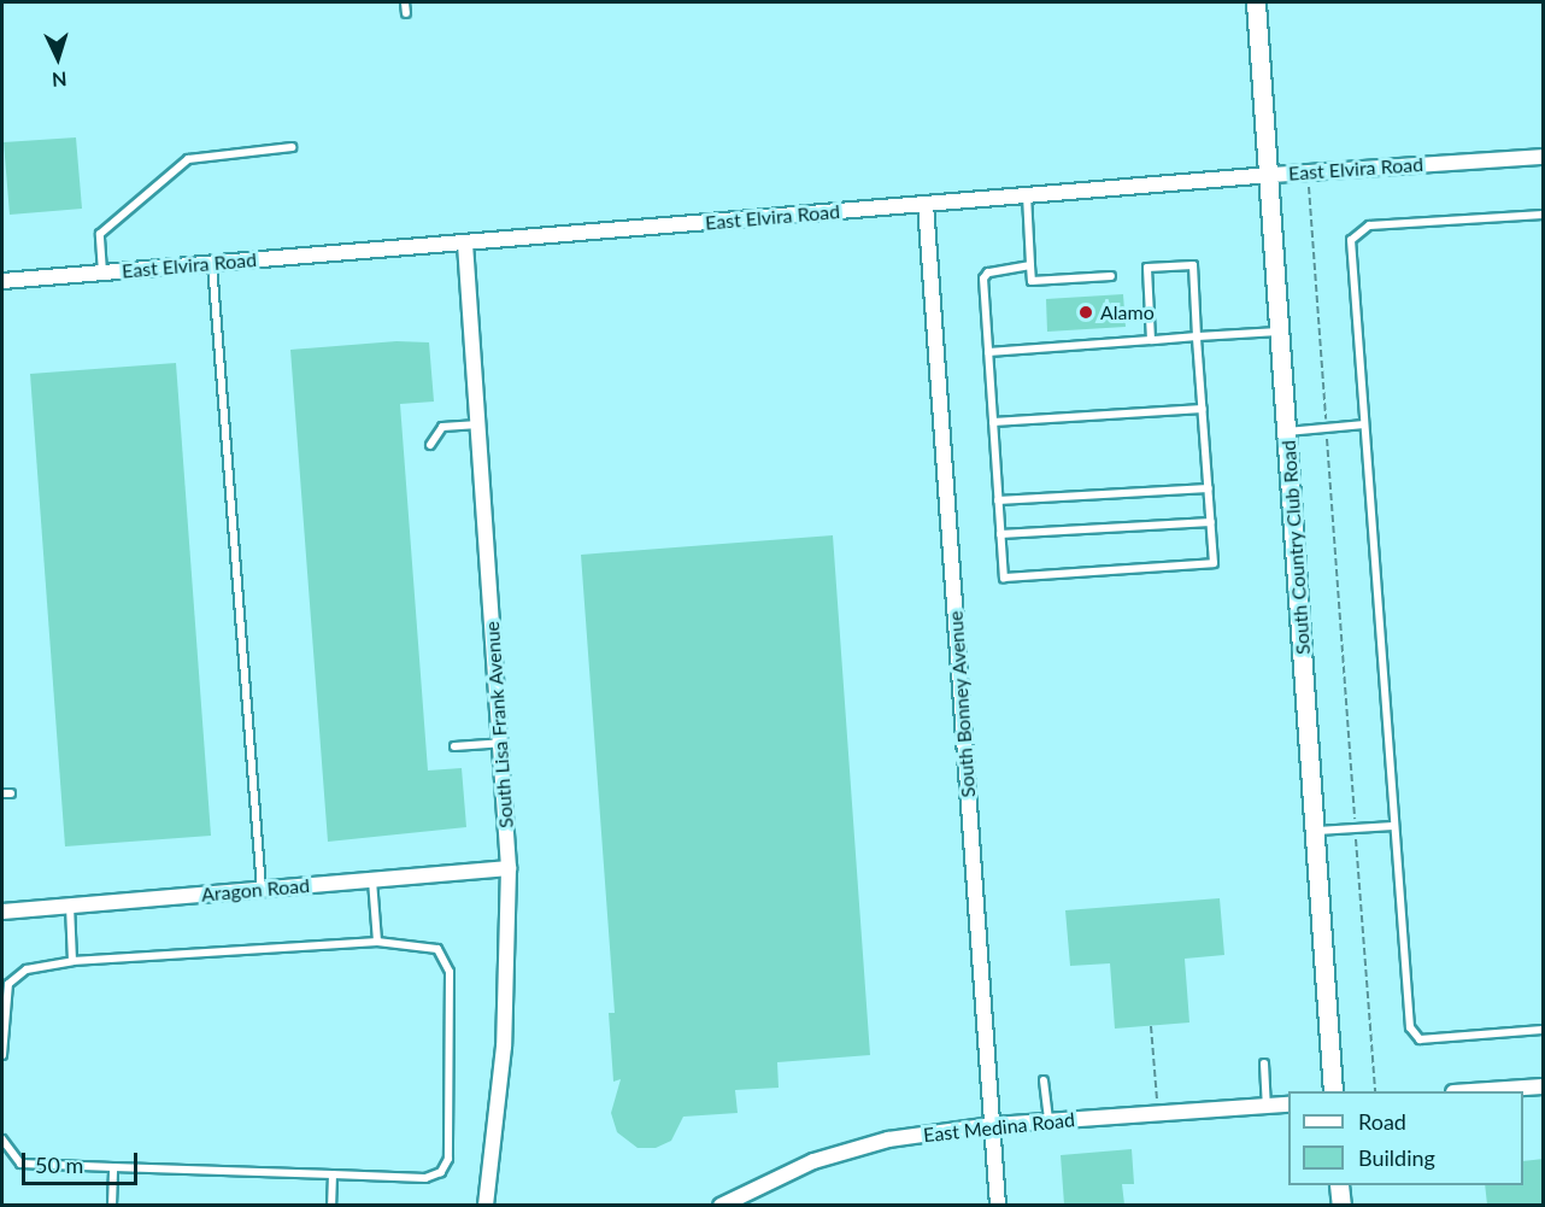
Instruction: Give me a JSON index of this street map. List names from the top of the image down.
{
  "streets": {
    "street": [
      "East Elvira Road",
      "South Country Club Road",
      "South Bonney Avenue",
      "South Lisa Frank Avenue",
      "Aragon Road",
      "East Medina Road"
    ]
  },
  "crossings": [
    ["East Elvira Road", "South Country Club Road"],
    ["East Elvira Road", "South Bonney Avenue"],
    ["East Elvira Road", "South Lisa Frank Avenue"],
    ["South Bonney Avenue", "East Medina Road"],
    ["South Lisa Frank Avenue", "Aragon Road"]
  ],
  "places": ["Alamo"],
  "legend": ["Road", "Building"],
  "scale_bar": "50 m",
  "north": "bottom"
}
